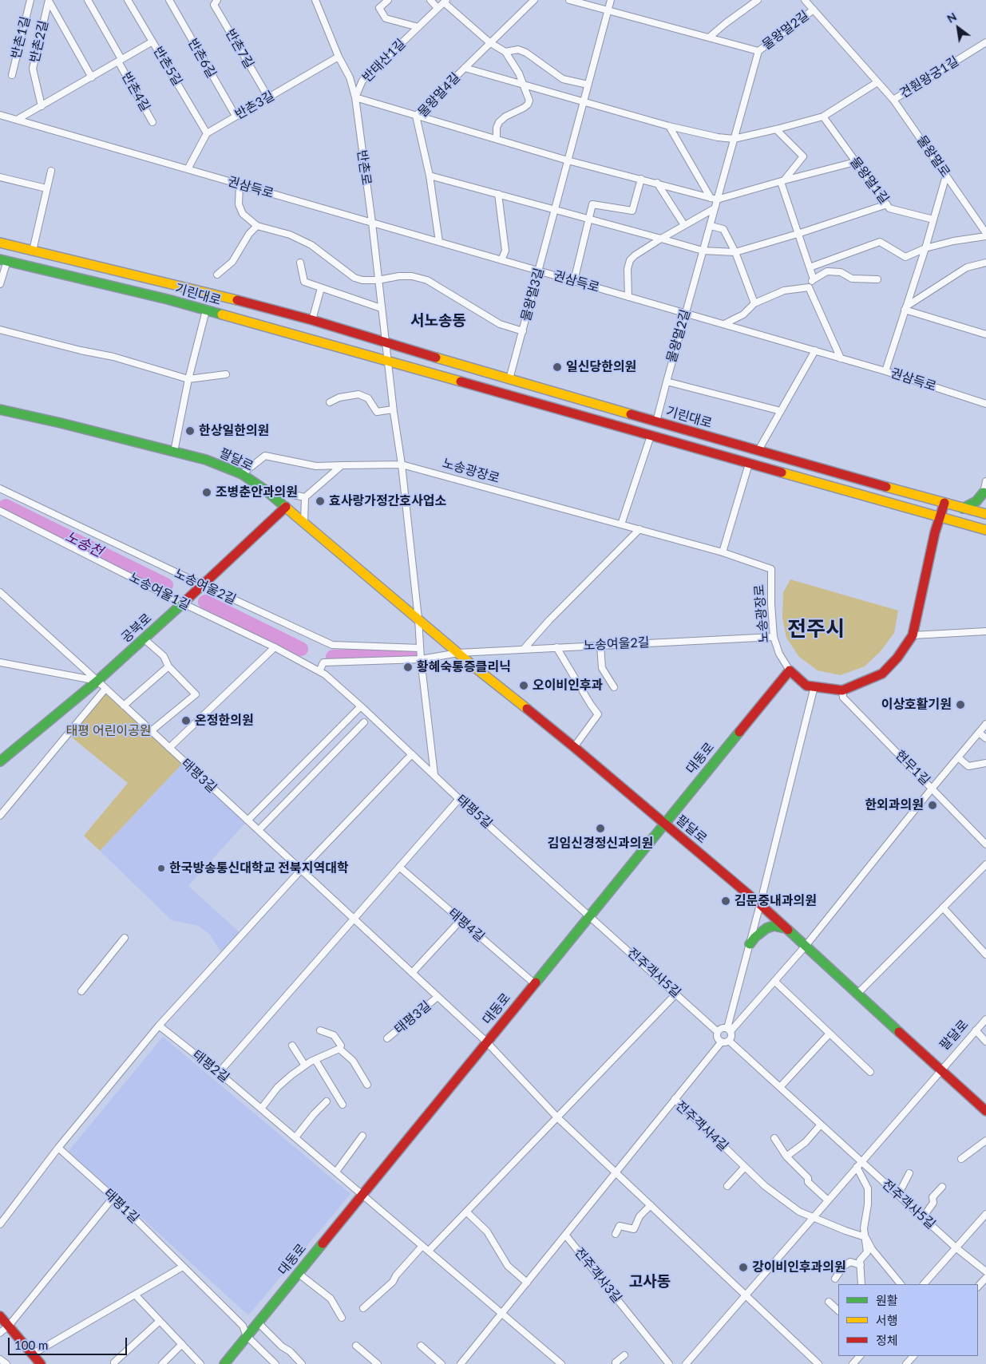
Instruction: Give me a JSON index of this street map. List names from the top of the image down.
{
  "streets": {
    "street": [
      "물왕멀2길",
      "반촌1길",
      "반촌2길",
      "반촌7길",
      "반촌6길",
      "반태산1길",
      "반촌5길",
      "견훤왕궁1길",
      "반촌4길",
      "물왕멀4길",
      "반촌3길",
      "물왕멀로",
      "반촌로",
      "물왕멀1길",
      "권삼득로",
      "기린대로",
      "물왕멀3길",
      "팔달로",
      "노송광장로",
      "노송여울2길",
      "노송여울1길",
      "공북로",
      "대동로",
      "현무1길",
      "태평3길",
      "태평5길",
      "태평4길",
      "전주객사5길",
      "태평2길",
      "전주객사4길",
      "태평1길",
      "전주객사3길"
    ]
  },
  "crossings": [
    ["물왕멀2길", "물왕멀로"],
    ["물왕멀2길", "권삼득로"],
    ["물왕멀2길", "기린대로"],
    ["물왕멀2길", "물왕멀3길"],
    ["반촌7길", "반촌3길"],
    ["반촌6길", "반촌3길"],
    ["반태산1길", "물왕멀4길"],
    ["반태산1길", "반촌로"],
    ["반촌5길", "반촌3길"],
    ["견훤왕궁1길", "물왕멀로"],
    ["물왕멀4길", "권삼득로"],
    ["반촌3길", "반촌로"],
    ["반촌로", "권삼득로"],
    ["반촌로", "기린대로"],
    ["권삼득로", "물왕멀3길"],
    ["기린대로", "물왕멀3길"],
    ["팔달로", "노송광장로"],
    ["팔달로", "노송여울2길"],
    ["팔달로", "공북로"],
    ["팔달로", "대동로"],
    ["팔달로", "전주객사5길"],
    ["노송광장로", "노송여울2길"],
    ["노송광장로", "대동로"],
    ["노송광장로", "현무1길"],
    ["노송여울2길", "노송여울1길"],
    ["노송여울2길", "공북로"],
    ["노송여울2길", "태평5길"],
    ["노송여울1길", "공북로"],
    ["노송여울1길", "태평5길"],
    ["공북로", "태평3길"],
    ["대동로", "태평3길"],
    ["대동로", "태평5길"],
    ["대동로", "태평4길"],
    ["대동로", "전주객사5길"],
    ["대동로", "태평2길"],
    ["대동로", "태평1길"],
    ["태평5길", "전주객사5길"],
    ["전주객사4길", "전주객사3길"]
  ],
  "districts": ["서노송동", "전주시", "고사동"],
  "water": ["노송천"],
  "parks": ["태평 어린이공원"],
  "places": [
    "일신당한의원",
    "한상일한의원",
    "조병춘안과의원",
    "효사랑가정간호사업소",
    "황혜숙통증클리닉",
    "오이비인후과",
    "이상호활기원",
    "온정한의원",
    "한외과의원",
    "김임신경정신과의원",
    "한국방송통신대학교 전북지역대학",
    "김문중내과의원",
    "강이비인후과의원"
  ],
  "legend": ["원활", "서행", "정체"],
  "scale_bar": "100 m",
  "north": "top left"
}
